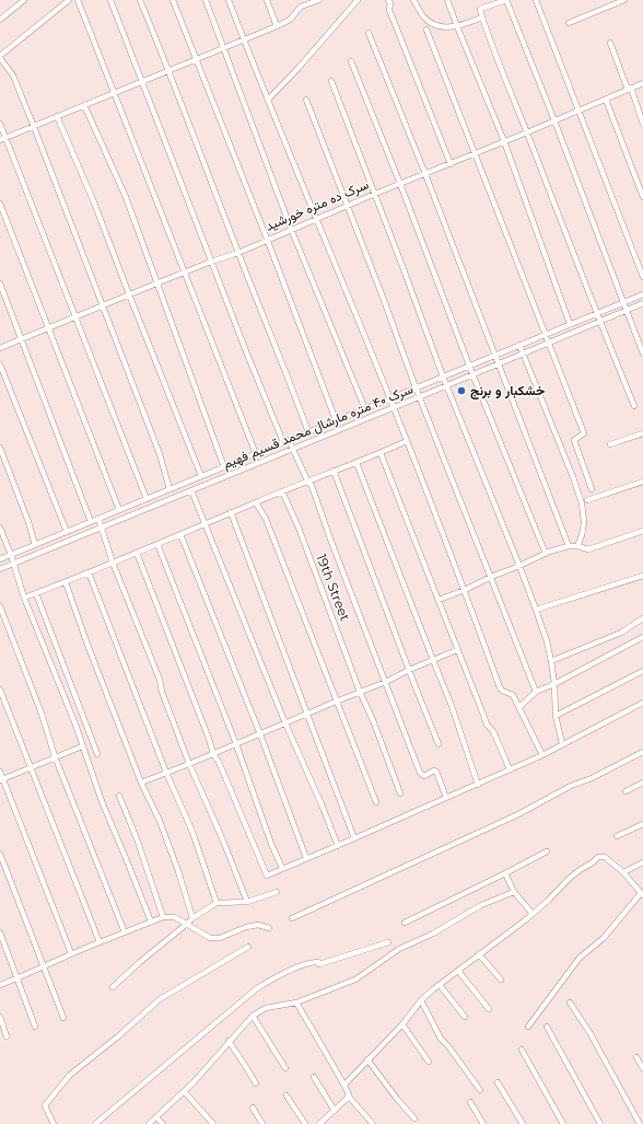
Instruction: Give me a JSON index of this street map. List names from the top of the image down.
{
  "streets": {
    "street": ["سرک ده متره خورشید", "سرک ۴۰ متره مارشال محمد قسیم فهیم", "19th Street"]
  },
  "places": ["خشکبار و برنج"]
}
